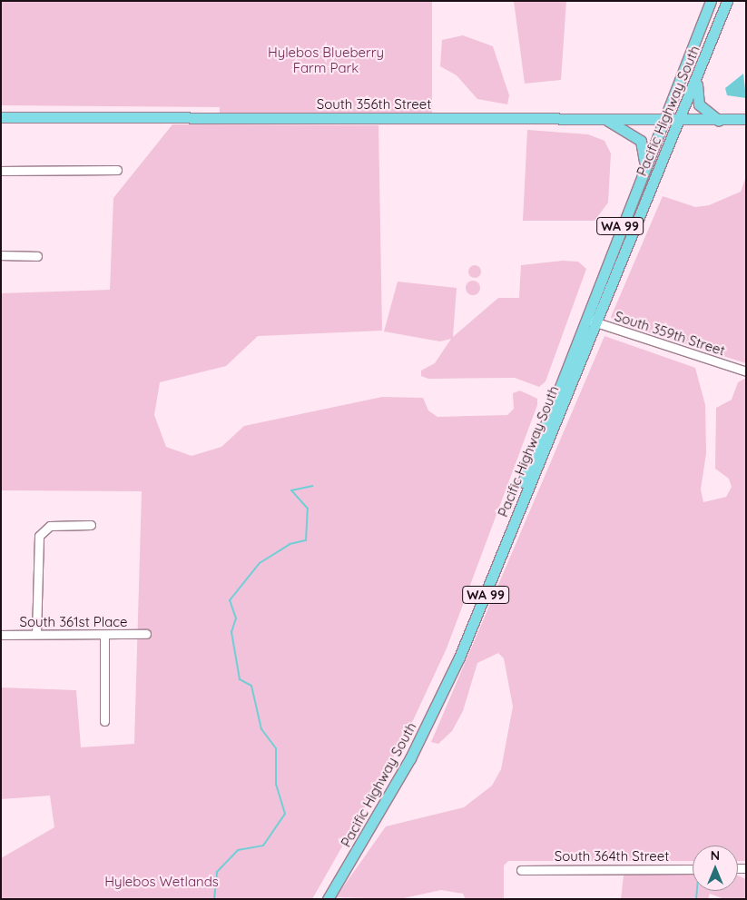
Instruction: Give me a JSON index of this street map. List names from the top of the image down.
{
  "streets": {
    "main road": ["South 356th Street", "Pacific Highway South", "WA 99"],
    "street": ["South 359th Street", "South 361st Place", "South 364th Street"]
  },
  "crossings": [
    ["South 356th Street", "Pacific Highway South"],
    ["Pacific Highway South", "South 359th Street"]
  ],
  "parks": ["Hylebos Blueberry Farm Park", "Hylebos Wetlands"],
  "north": "top"
}
